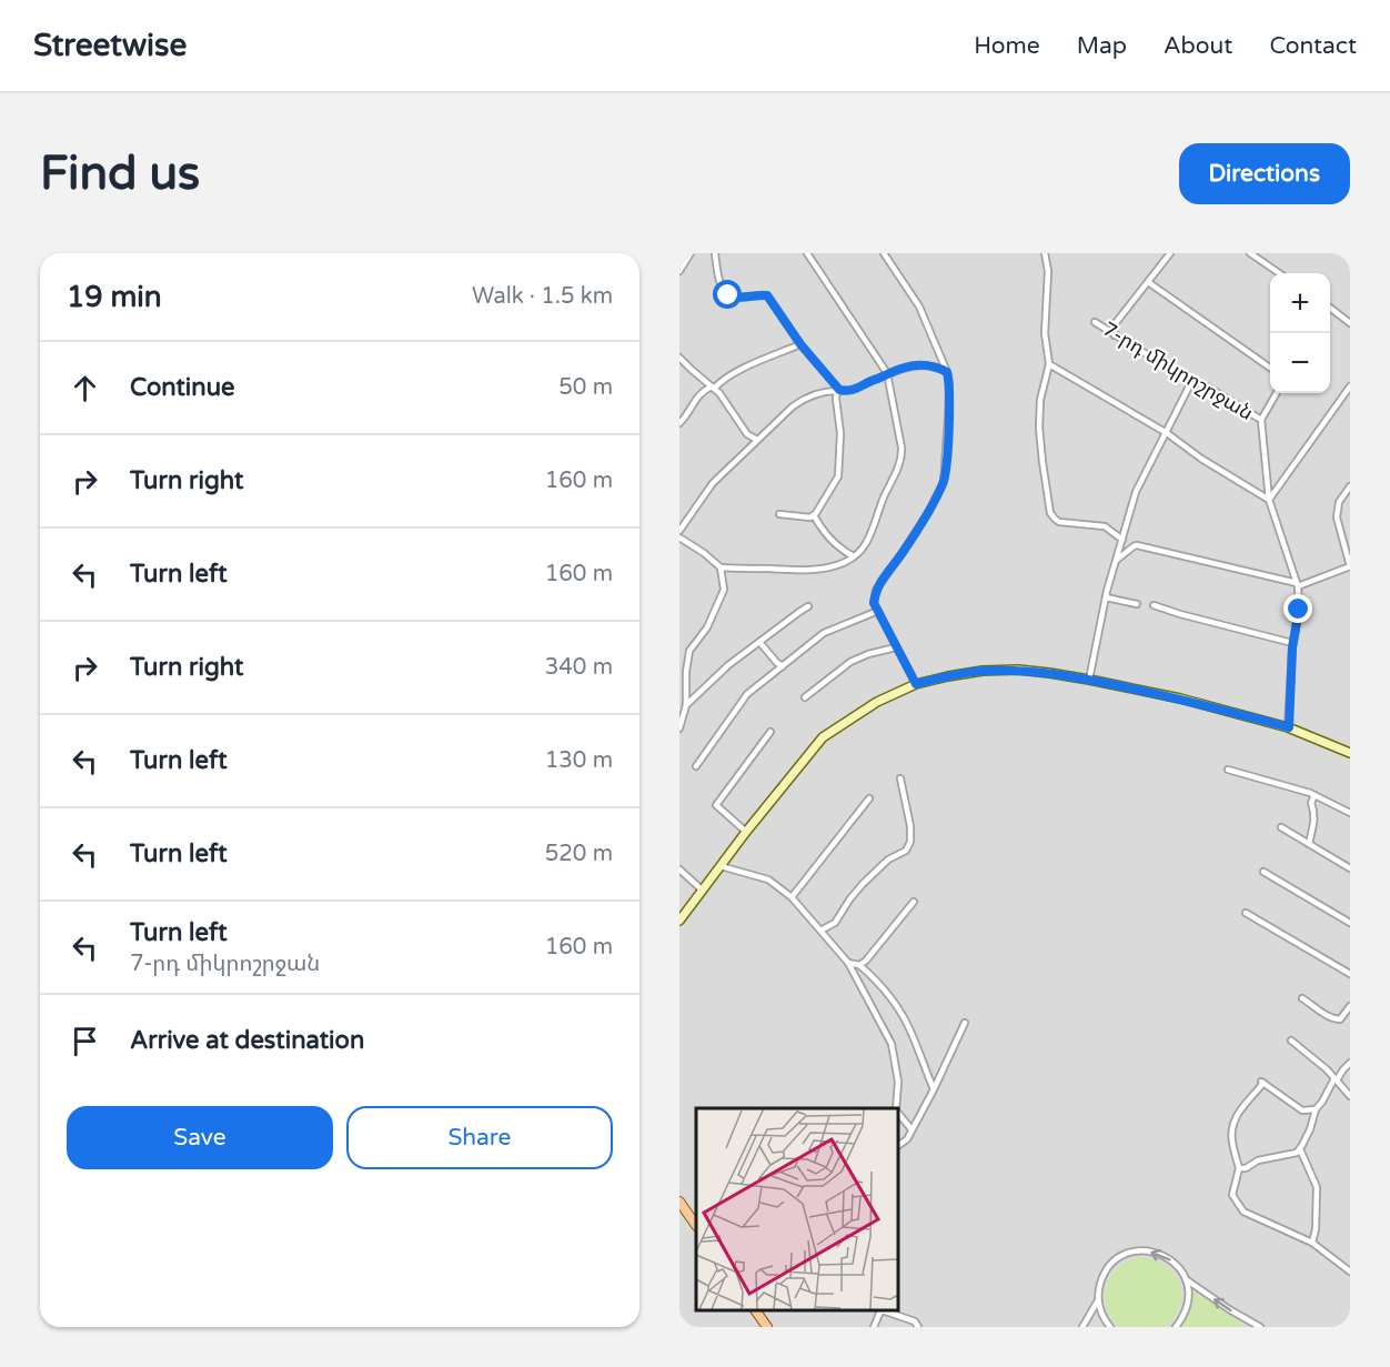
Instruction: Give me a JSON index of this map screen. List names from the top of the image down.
{
  "streets": {
    "street": ["7-րդ միկրոշրջան"]
  },
  "page": {
    "header": "Streetwise",
    "nav": [
      "Home",
      "Map",
      "About",
      "Contact"
    ],
    "buttons": [
      "Directions",
      ["Save", "Share"]
    ],
    "title": "Find us",
    "heading": ["19 min", "Walk · 1.5 km"],
    "map_buttons": ["+", "−"],
    "list": [
      ["Continue", "50 m"],
      ["Turn right", "160 m"],
      ["Turn left", "160 m"],
      ["Turn right", "340 m"],
      ["Turn left", "130 m"],
      ["Turn left", "520 m"],
      ["Turn left", "7-րդ միկրոշրջան", "160 m"],
      "Arrive at destination"
    ]
  }
}
